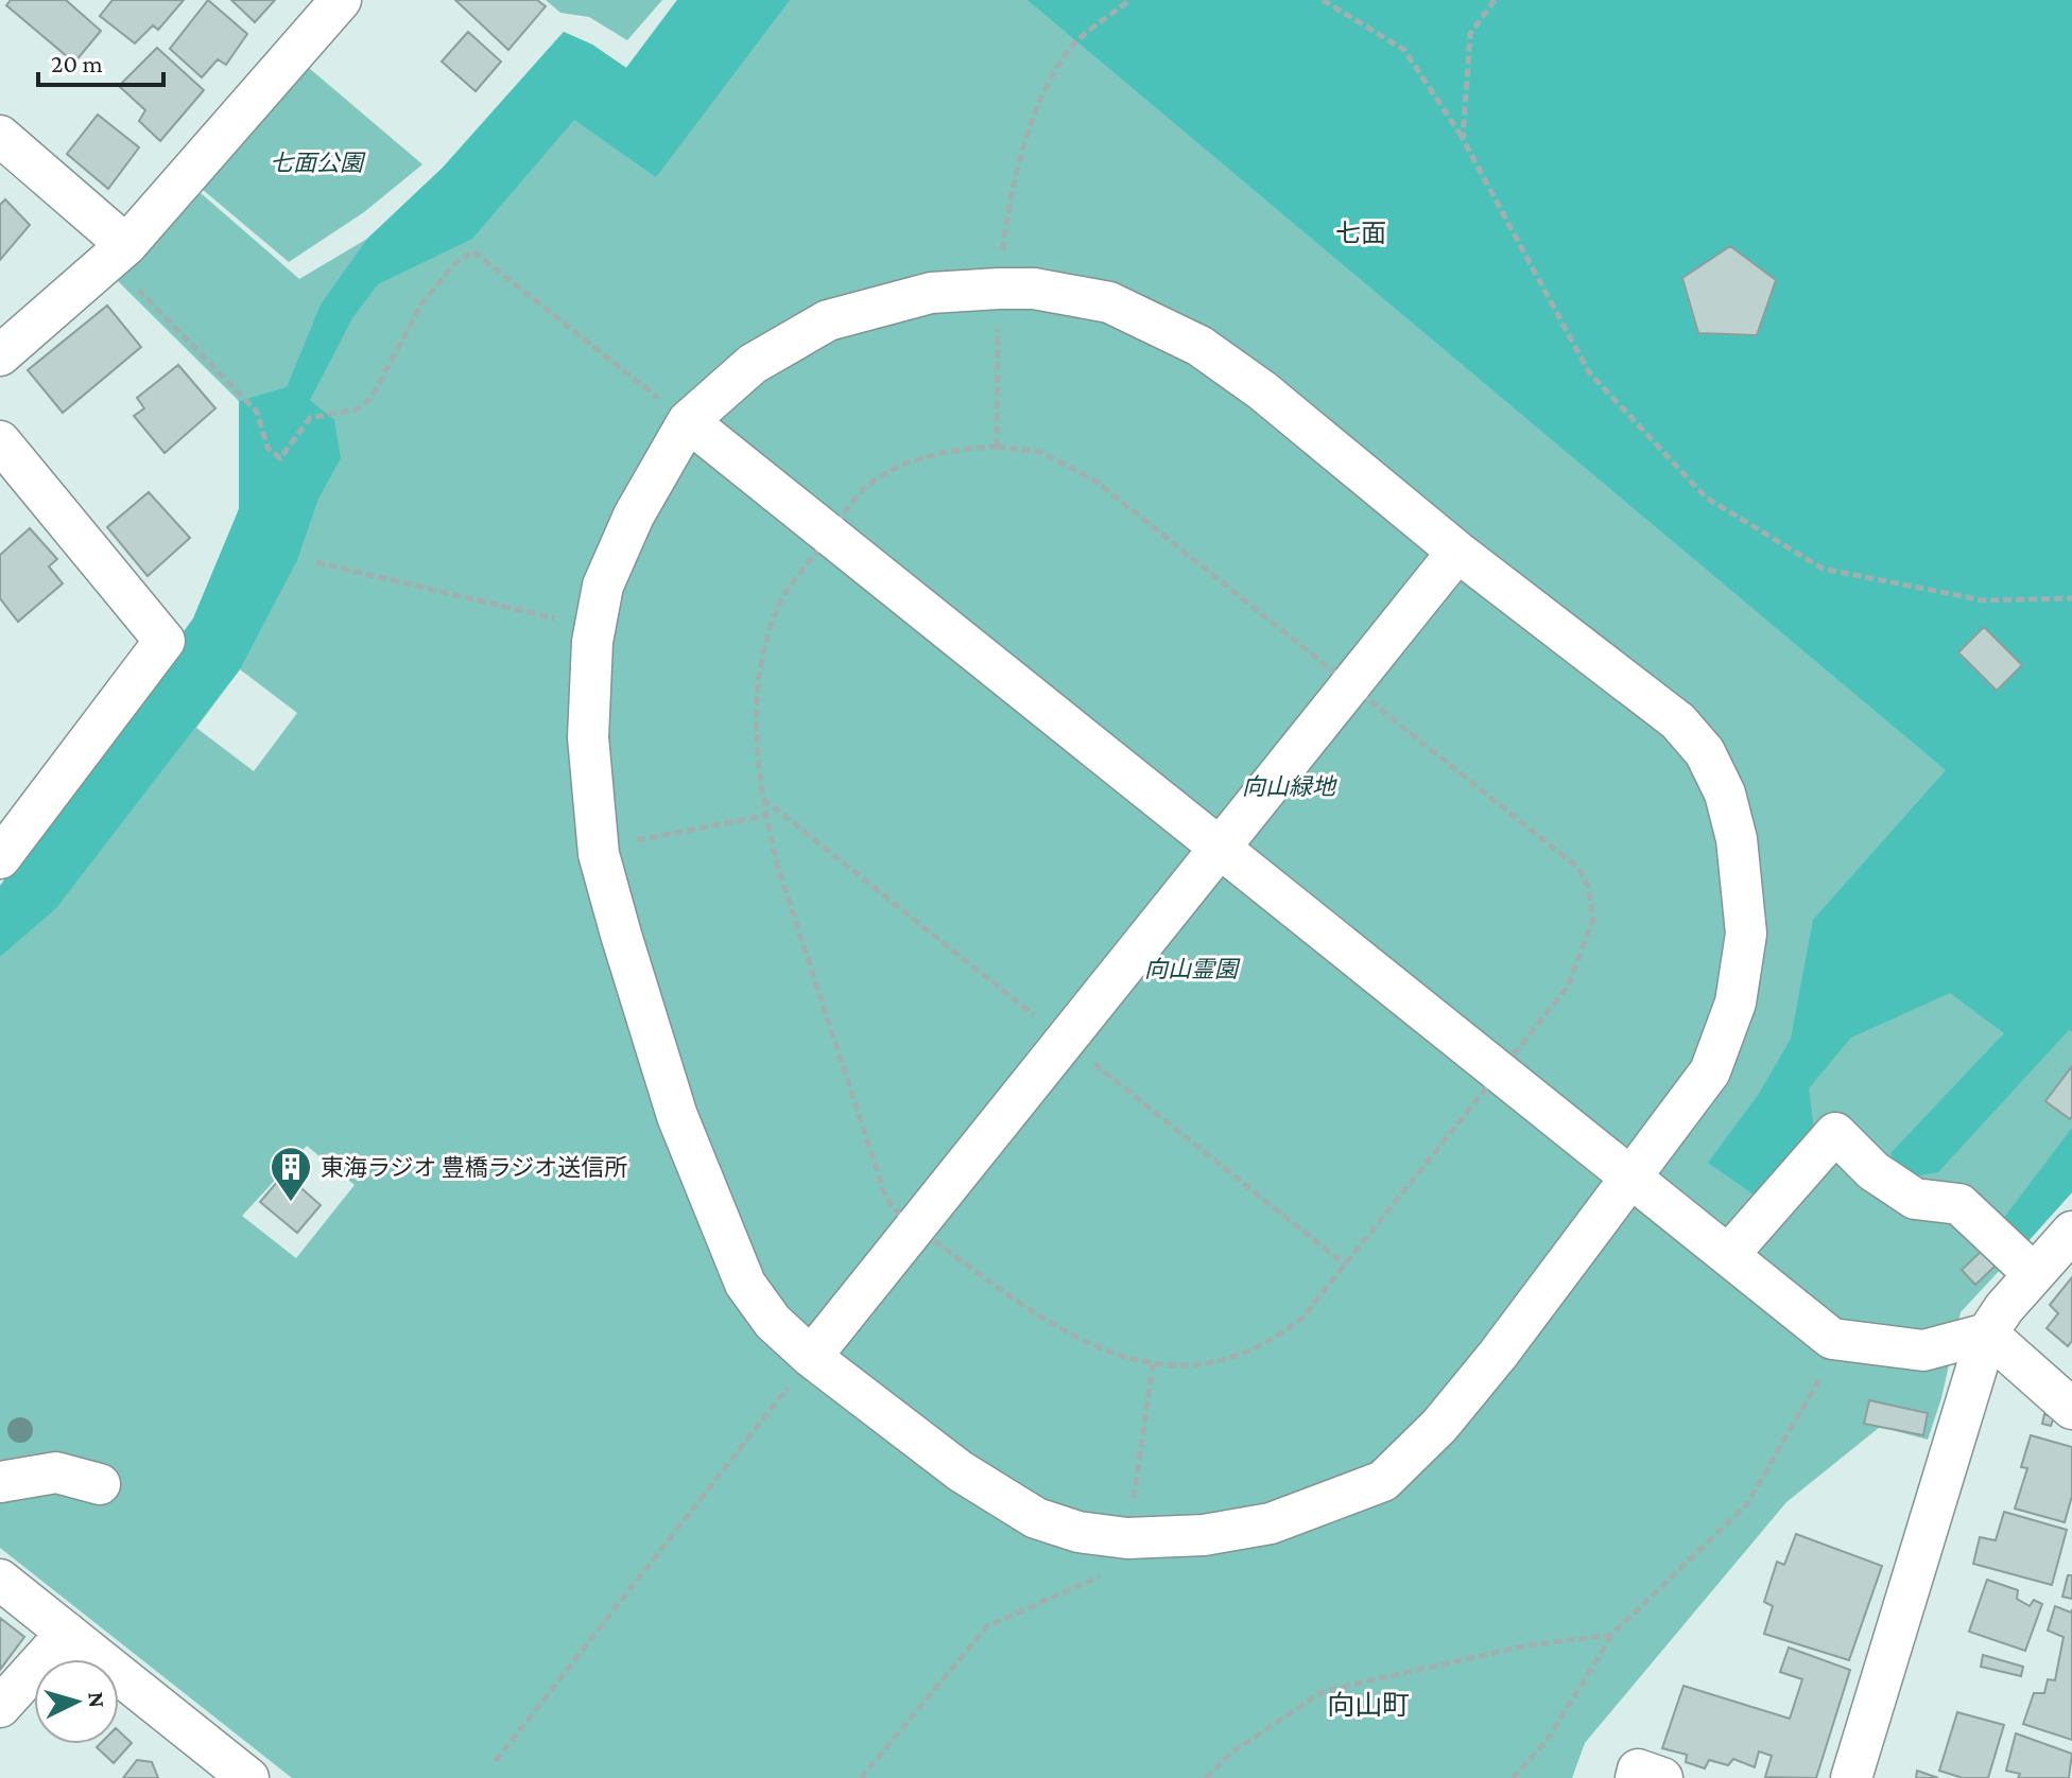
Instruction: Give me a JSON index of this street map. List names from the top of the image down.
{
  "districts": ["七面", "向山町"],
  "parks": ["七面公園", "向山緑地", "向山霊園"],
  "places": {
    "building": ["東海ラジオ 豊橋ラジオ送信所"]
  },
  "scale_bar": "20 m",
  "north": "right"
}
